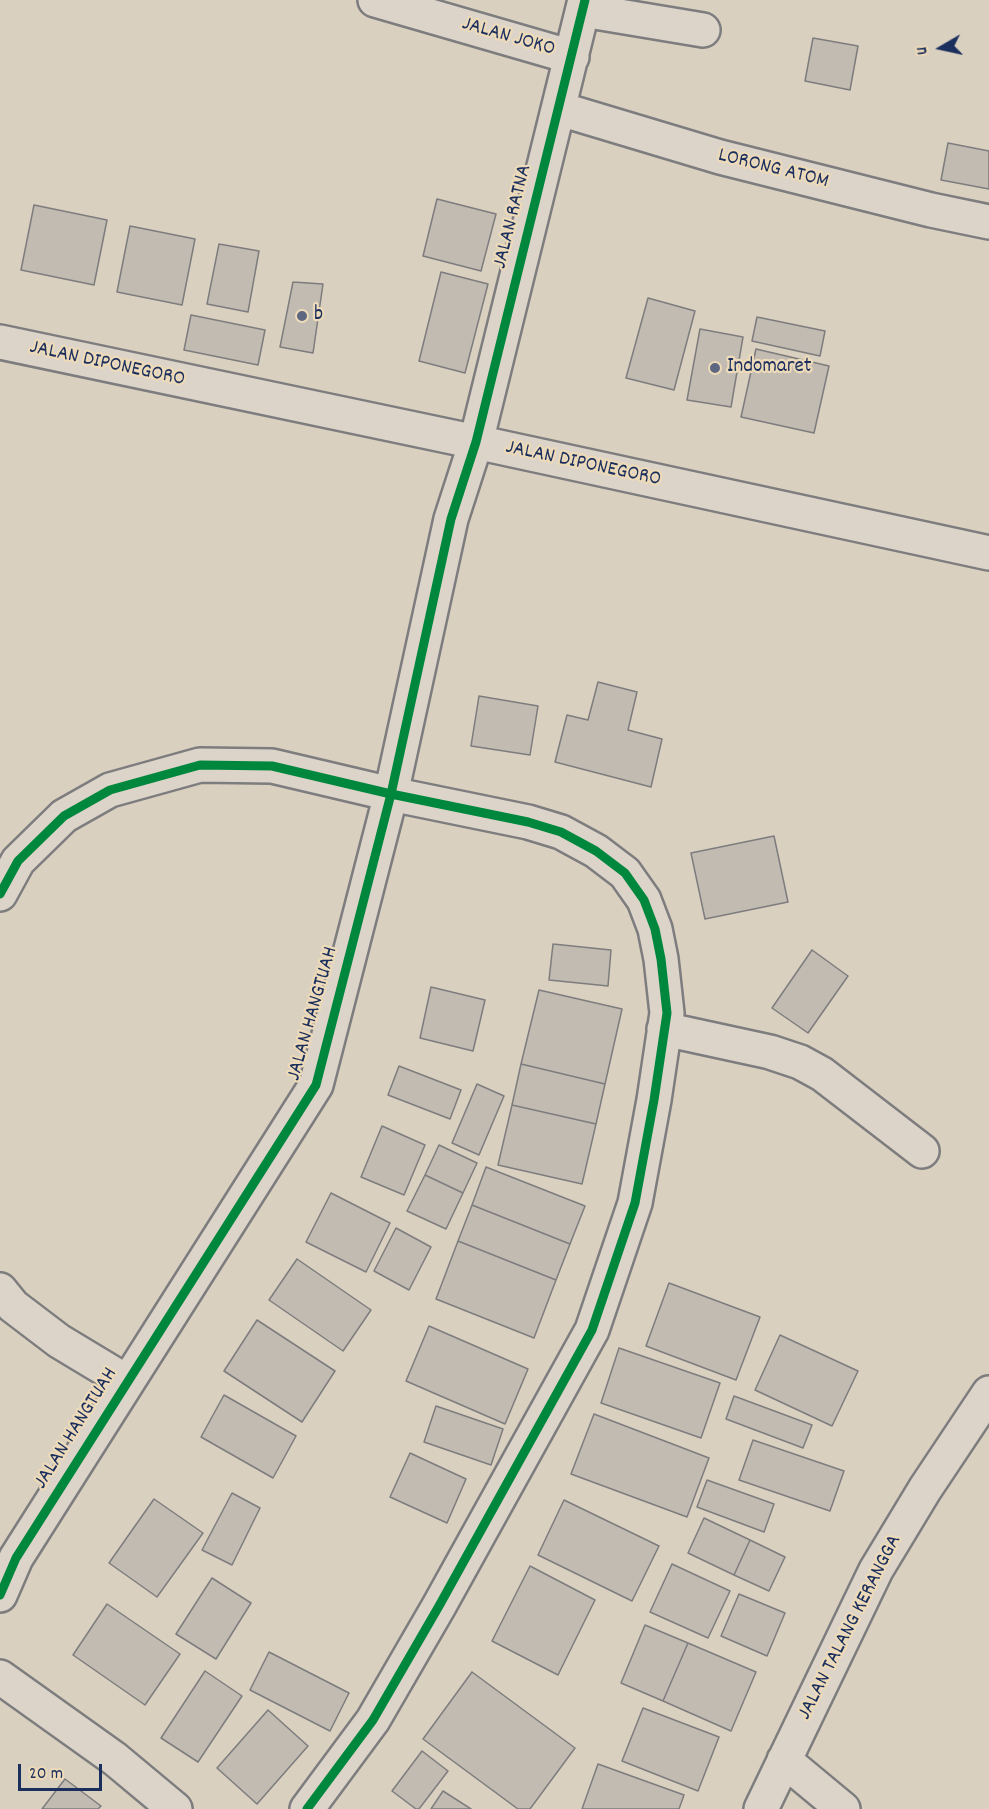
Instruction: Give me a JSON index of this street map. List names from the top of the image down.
{
  "streets": {
    "street": [
      "JALAN JOKO",
      "LORONG ATOM",
      "JALAN RATNA",
      "JALAN DIPONEGORO",
      "JALAN HANGTUAH",
      "JALAN TALANG KERANGGA"
    ]
  },
  "crossings": [
    ["JALAN JOKO", "JALAN RATNA"],
    ["LORONG ATOM", "JALAN RATNA"],
    ["JALAN RATNA", "JALAN DIPONEGORO"],
    ["JALAN RATNA", "JALAN HANGTUAH"],
    ["JALAN DIPONEGORO", "JALAN HANGTUAH"]
  ],
  "places": ["b", "Indomaret"],
  "scale_bar": "20 m",
  "north": "left"
}
